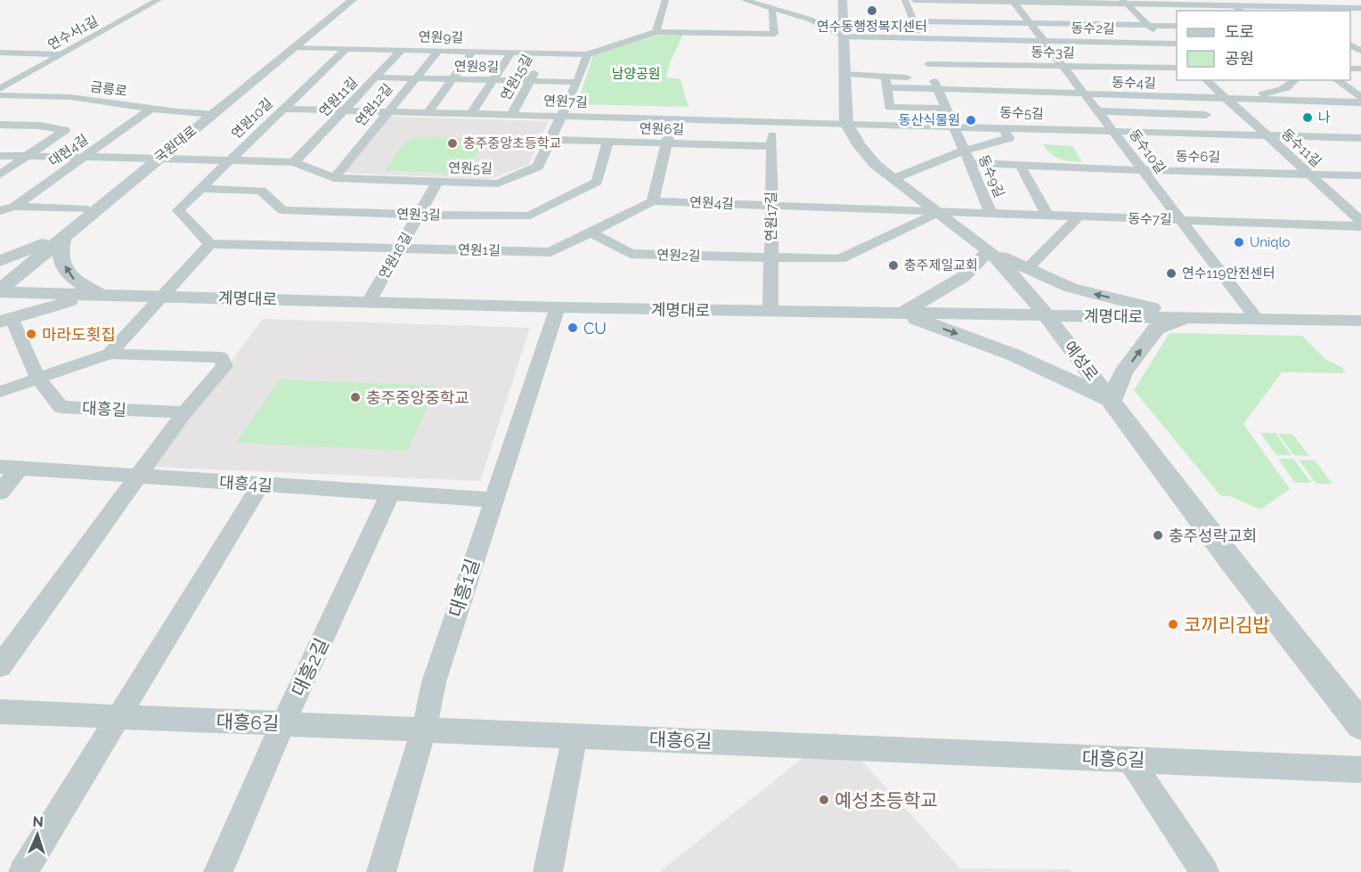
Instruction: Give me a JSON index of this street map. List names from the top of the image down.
{
  "streets": {
    "street": [
      "동수2길",
      "연수서1길",
      "연원9길",
      "동수3길",
      "연원8길",
      "연원15길",
      "동수4길",
      "금릉로",
      "연원11길",
      "연원7길",
      "연원12길",
      "동수5길",
      "연원10길",
      "연원6길",
      "국원대로",
      "동수11길",
      "대현4길",
      "동수10길",
      "동수6길",
      "연원5길",
      "동수9길",
      "연원4길",
      "연원3길",
      "연원17길",
      "동수7길",
      "연원1길",
      "연원16길",
      "연원2길",
      "계명대로",
      "예성로",
      "대흥길",
      "대흥4길",
      "대흥1길",
      "대흥2길",
      "대흥6길"
    ]
  },
  "crossings": [
    ["동수2길", "동수3길"],
    ["동수2길", "동수10길"],
    ["동수2길", "동수9길"],
    ["동수2길", "예성로"],
    ["연원9길", "연원15길"],
    ["연원9길", "연원11길"],
    ["연원9길", "연원12길"],
    ["연원9길", "연원10길"],
    ["연원9길", "국원대로"],
    ["연원9길", "연원5길"],
    ["동수3길", "동수10길"],
    ["동수3길", "동수9길"],
    ["연원8길", "연원15길"],
    ["연원8길", "연원11길"],
    ["연원8길", "연원12길"],
    ["연원8길", "연원5길"],
    ["연원15길", "연원7길"],
    ["동수4길", "동수11길"],
    ["동수4길", "동수10길"],
    ["동수4길", "동수9길"],
    ["금릉로", "국원대로"],
    ["금릉로", "대현4길"],
    ["연원11길", "연원7길"],
    ["연원11길", "연원5길"],
    ["연원7길", "연원12길"],
    ["연원7길", "동수5길"],
    ["연원7길", "연원10길"],
    ["연원7길", "연원5길"],
    ["연원7길", "연원17길"],
    ["연원7길", "예성로"],
    ["연원12길", "연원5길"],
    ["동수5길", "동수11길"],
    ["동수5길", "동수10길"],
    ["동수5길", "동수9길"],
    ["동수5길", "예성로"],
    ["연원10길", "연원5길"],
    ["연원10길", "연원3길"],
    ["연원10길", "연원1길"],
    ["연원6길", "연원5길"],
    ["연원6길", "연원3길"],
    ["연원6길", "연원17길"],
    ["국원대로", "연원5길"],
    ["국원대로", "계명대로"],
    ["동수11길", "동수6길"],
    ["대현4길", "연원5길"],
    ["동수10길", "동수6길"],
    ["동수10길", "동수7길"],
    ["동수10길", "계명대로"],
    ["동수6길", "동수9길"],
    ["연원5길", "연원16길"],
    ["동수9길", "동수7길"],
    ["연원4길", "연원17길"],
    ["연원4길", "동수7길"],
    ["연원4길", "연원1길"],
    ["연원4길", "연원2길"],
    ["연원4길", "예성로"],
    ["연원3길", "연원16길"],
    ["연원17길", "연원2길"],
    ["연원17길", "계명대로"],
    ["동수7길", "연원2길"],
    ["동수7길", "예성로"],
    ["연원1길", "연원16길"],
    ["연원1길", "연원2길"],
    ["연원16길", "계명대로"],
    ["연원2길", "예성로"],
    ["계명대로", "예성로"],
    ["계명대로", "대흥1길"],
    ["대흥4길", "대흥1길"],
    ["대흥4길", "대흥2길"],
    ["대흥1길", "대흥6길"],
    ["대흥2길", "대흥6길"]
  ],
  "parks": ["남양공원"],
  "places": [
    "연수동행정복지센터",
    "나",
    "동산식물원",
    "충주중앙초등학교",
    "Uniqlo",
    "충주제일교회",
    "연수119안전센터",
    "CU",
    "마라도횟집",
    "충주중앙중학교",
    "충주성락교회",
    "코끼리김밥",
    "예성초등학교"
  ],
  "legend": ["도로", "공원"],
  "north": "top"
}
